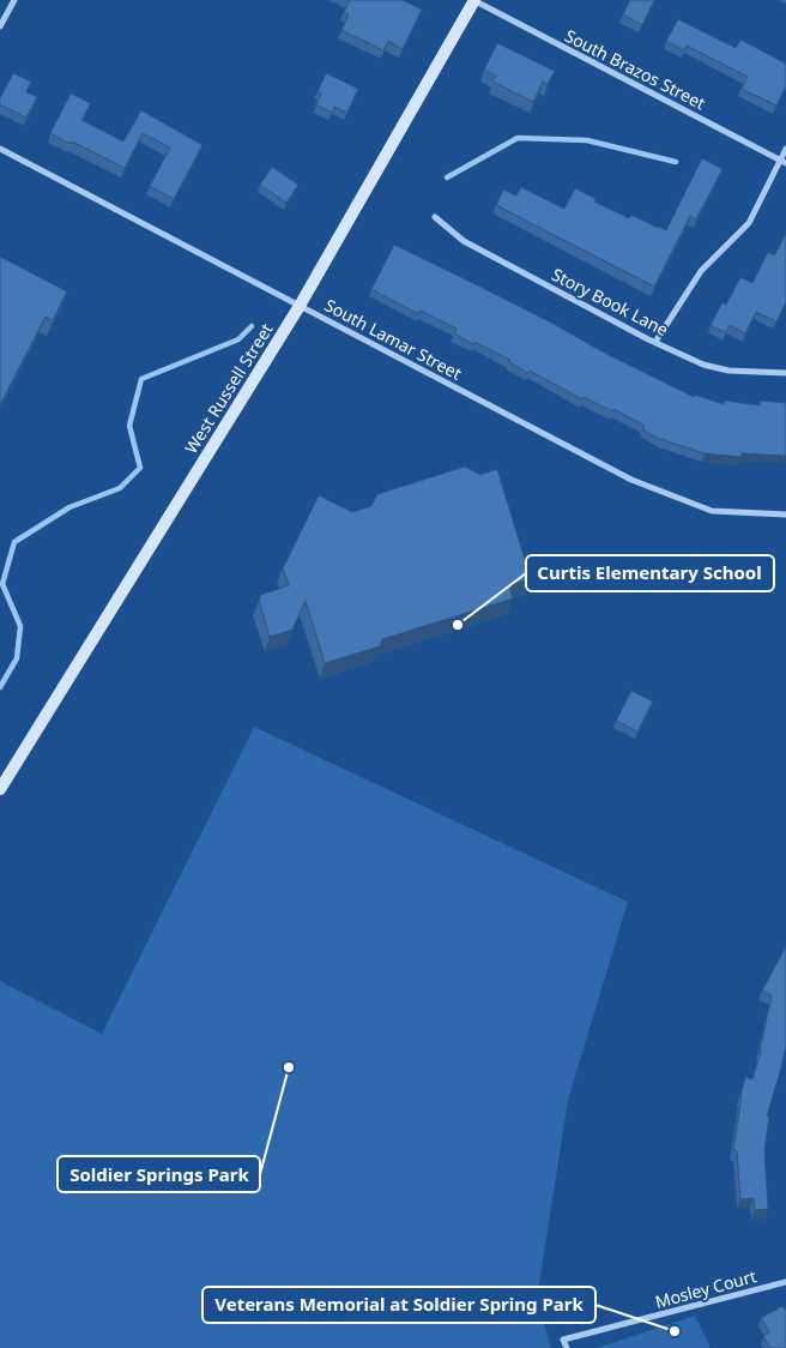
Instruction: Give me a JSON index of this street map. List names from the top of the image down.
{
  "streets": {
    "street": [
      "South Brazos Street",
      "Story Book Lane",
      "South Lamar Street",
      "West Russell Street",
      "Mosley Court"
    ]
  },
  "crossings": [
    ["South Brazos Street", "West Russell Street"],
    ["South Lamar Street", "West Russell Street"]
  ],
  "places": ["Curtis Elementary School", "Soldier Springs Park", "Veterans Memorial at Soldier Spring Park"]
}
